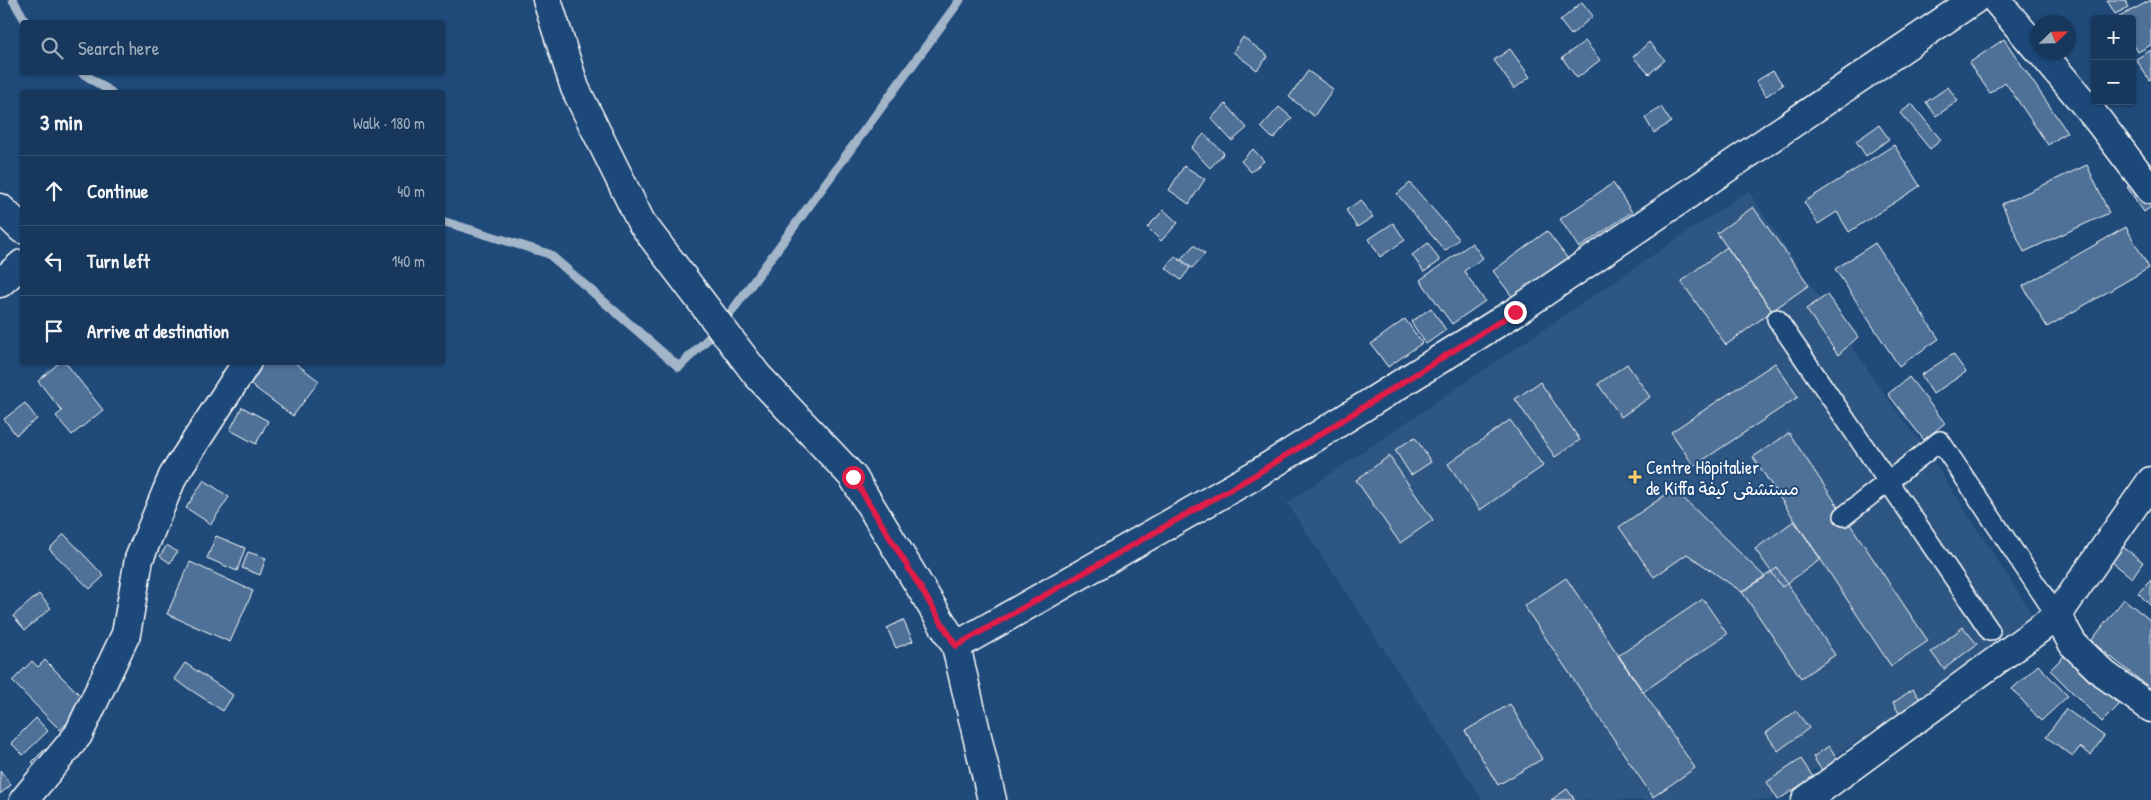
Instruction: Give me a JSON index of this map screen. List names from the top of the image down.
{
  "places": {
    "health": ["Centre Hôpitalier de Kiffa مستشفى كيفة"]
  },
  "north": "top right",
  "page": {
    "map_buttons": ["+", "−"],
    "search": "Search here",
    "heading": ["3 min", "Walk · 180 m"],
    "list": [
      ["Continue", "40 m"],
      ["Turn left", "140 m"],
      "Arrive at destination"
    ]
  }
}
